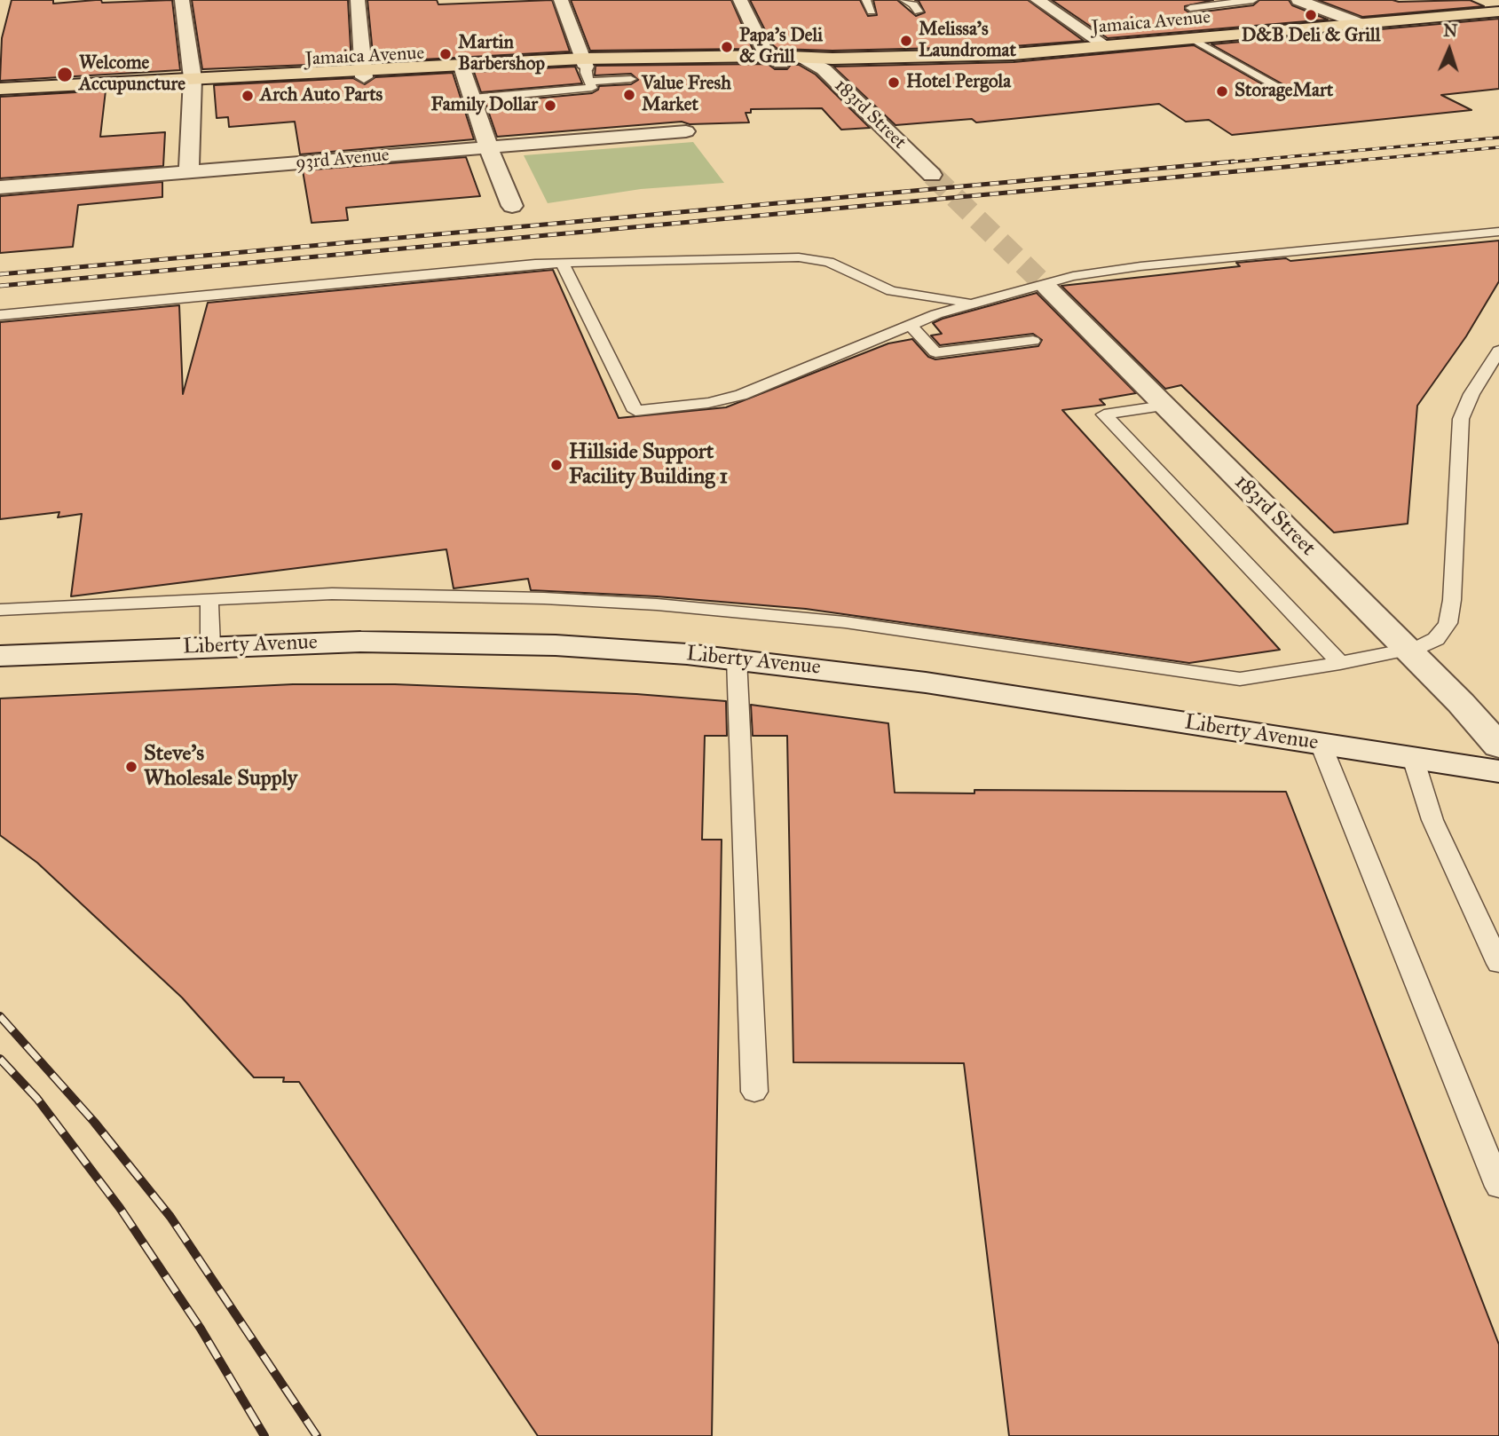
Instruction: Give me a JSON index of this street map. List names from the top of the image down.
{
  "streets": {
    "main road": ["Jamaica Avenue"],
    "street": ["183rd Street", "93rd Avenue", "Liberty Avenue"]
  },
  "crossings": [
    ["Jamaica Avenue", "183rd Street"],
    ["183rd Street", "Liberty Avenue"]
  ],
  "places": [
    "D&B Deli & Grill",
    "Melissa's Laundromat",
    "Papa's Deli & Grill",
    "Martin Barbershop",
    "Welcome Accupuncture",
    "Hotel Pergola",
    "StorageMart",
    "Value Fresh Market",
    "Arch Auto Parts",
    "Family Dollar",
    "Hillside Support Facility Building 1",
    "Steve's Wholesale Supply"
  ],
  "north": "top"
}
